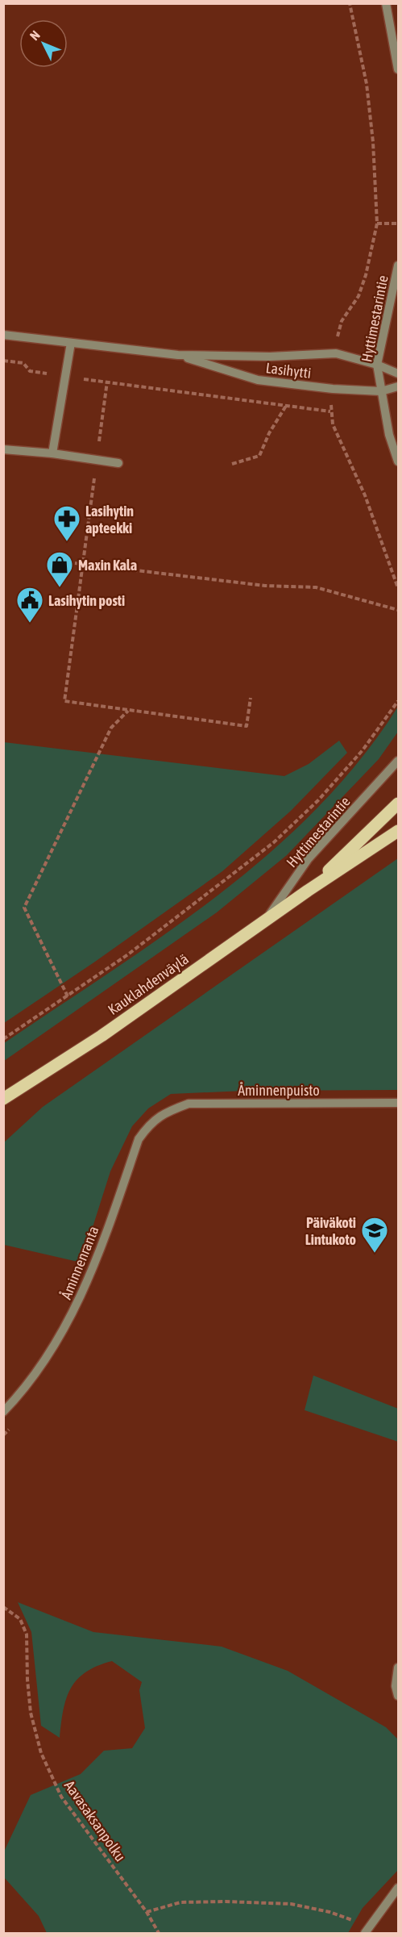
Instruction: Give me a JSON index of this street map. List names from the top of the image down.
{
  "streets": {
    "main road": ["Kauklahdenväylä"],
    "street": [
      "Hyttimestarintie",
      "Lasihytti",
      "Åminnenpuisto",
      "Åminnenranta"
    ],
    "path": ["Aavasaksanpolku"]
  },
  "crossings": [
    ["Hyttimestarintie", "Lasihytti"],
    ["Hyttimestarintie", "Kauklahdenväylä"],
    ["Åminnenpuisto", "Åminnenranta"]
  ],
  "places": {
    "pharmacy": ["Lasihytin apteekki"],
    "shop": ["Maxin Kala"],
    "public building": ["Lasihytin posti"],
    "school or university": ["Päiväkoti Lintukoto"]
  },
  "north": "top left"
}
